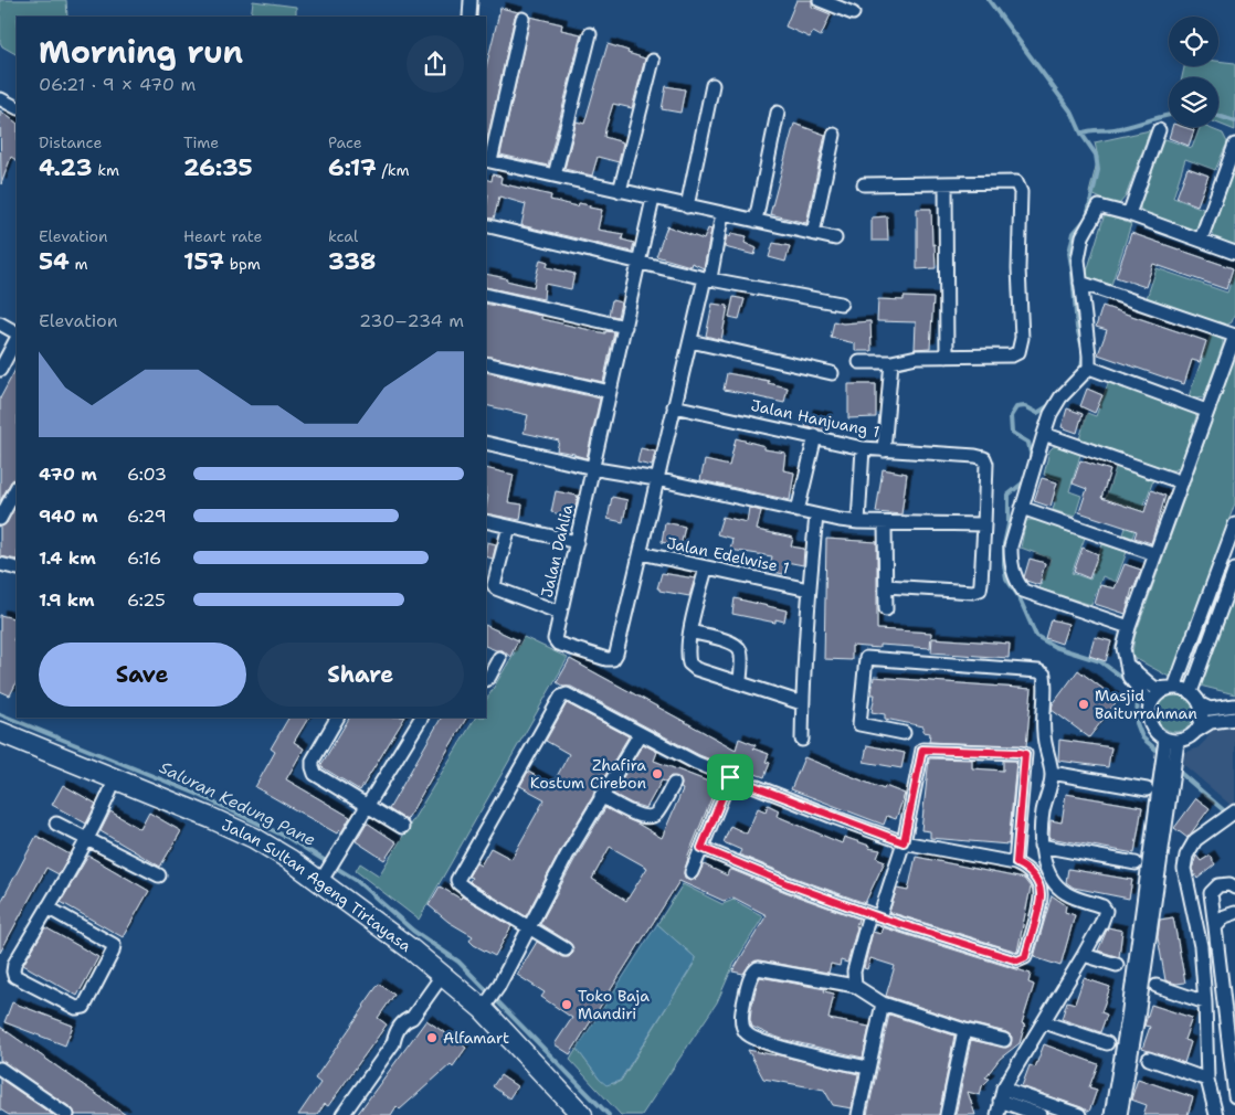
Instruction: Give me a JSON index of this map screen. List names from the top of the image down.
{
  "streets": {
    "main road": ["Jalan Sultan Ageng Tirtayasa"],
    "street": ["Jalan Hanjuang 1", "Jalan Dahlia", "Jalan Edelwise 1"]
  },
  "crossings": [
    ["Jalan Dahlia", "Jalan Edelwise 1"]
  ],
  "water": ["Saluran Kedung Pane"],
  "places": [
    "Masjid Baiturrahman",
    "Zhafira Kostum Cirebon",
    "Toko Baja Mandiri",
    "Alfamart"
  ],
  "page": {
    "heading": ["Morning run", "06:21 · 9 × 470 m"],
    "stats": [
      ["Distance", "4.23 km"],
      ["Time", "26:35"],
      ["Pace", "6:17 /km"],
      ["Elevation", "54 m"],
      ["Heart rate", "157 bpm"],
      ["kcal", "338"]
    ],
    "chart": ["Elevation", "230–234 m"],
    "list": [
      {
        "name": "470 m",
        "note": "6:03"
      },
      {
        "name": "940 m",
        "note": "6:29"
      },
      {
        "name": "1.4 km",
        "note": "6:16"
      },
      {
        "name": "1.9 km",
        "note": "6:25"
      }
    ],
    "buttons": ["Save", "Share"]
  }
}
